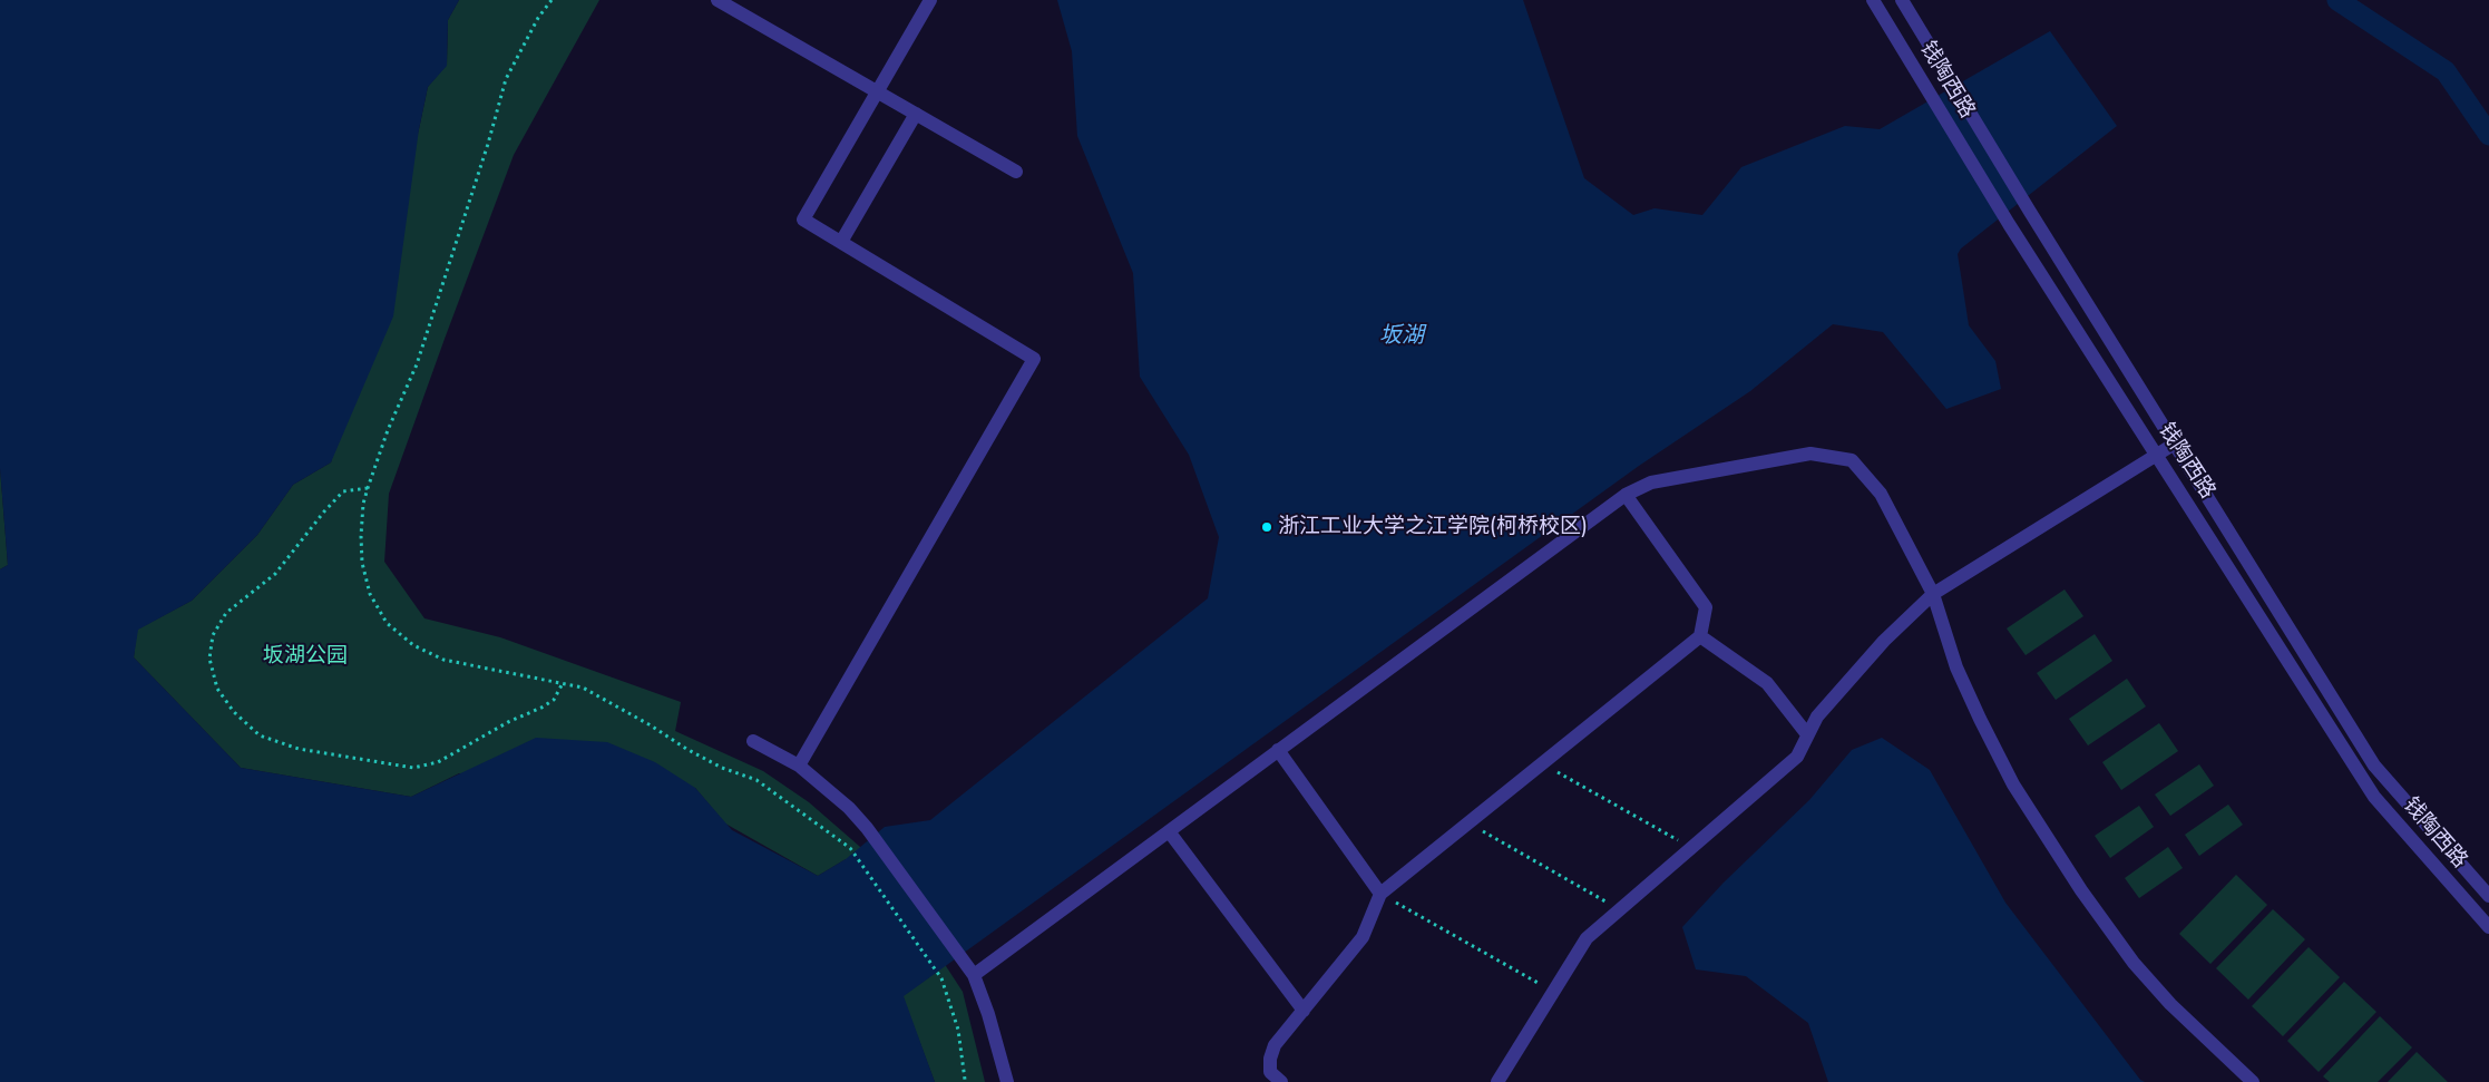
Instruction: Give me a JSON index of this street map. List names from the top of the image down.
{
  "streets": {
    "street": ["钱陶西路"]
  },
  "water": ["坂湖"],
  "parks": ["坂湖公园"],
  "places": ["浙江工业大学之江学院(柯桥校区)"]
}
